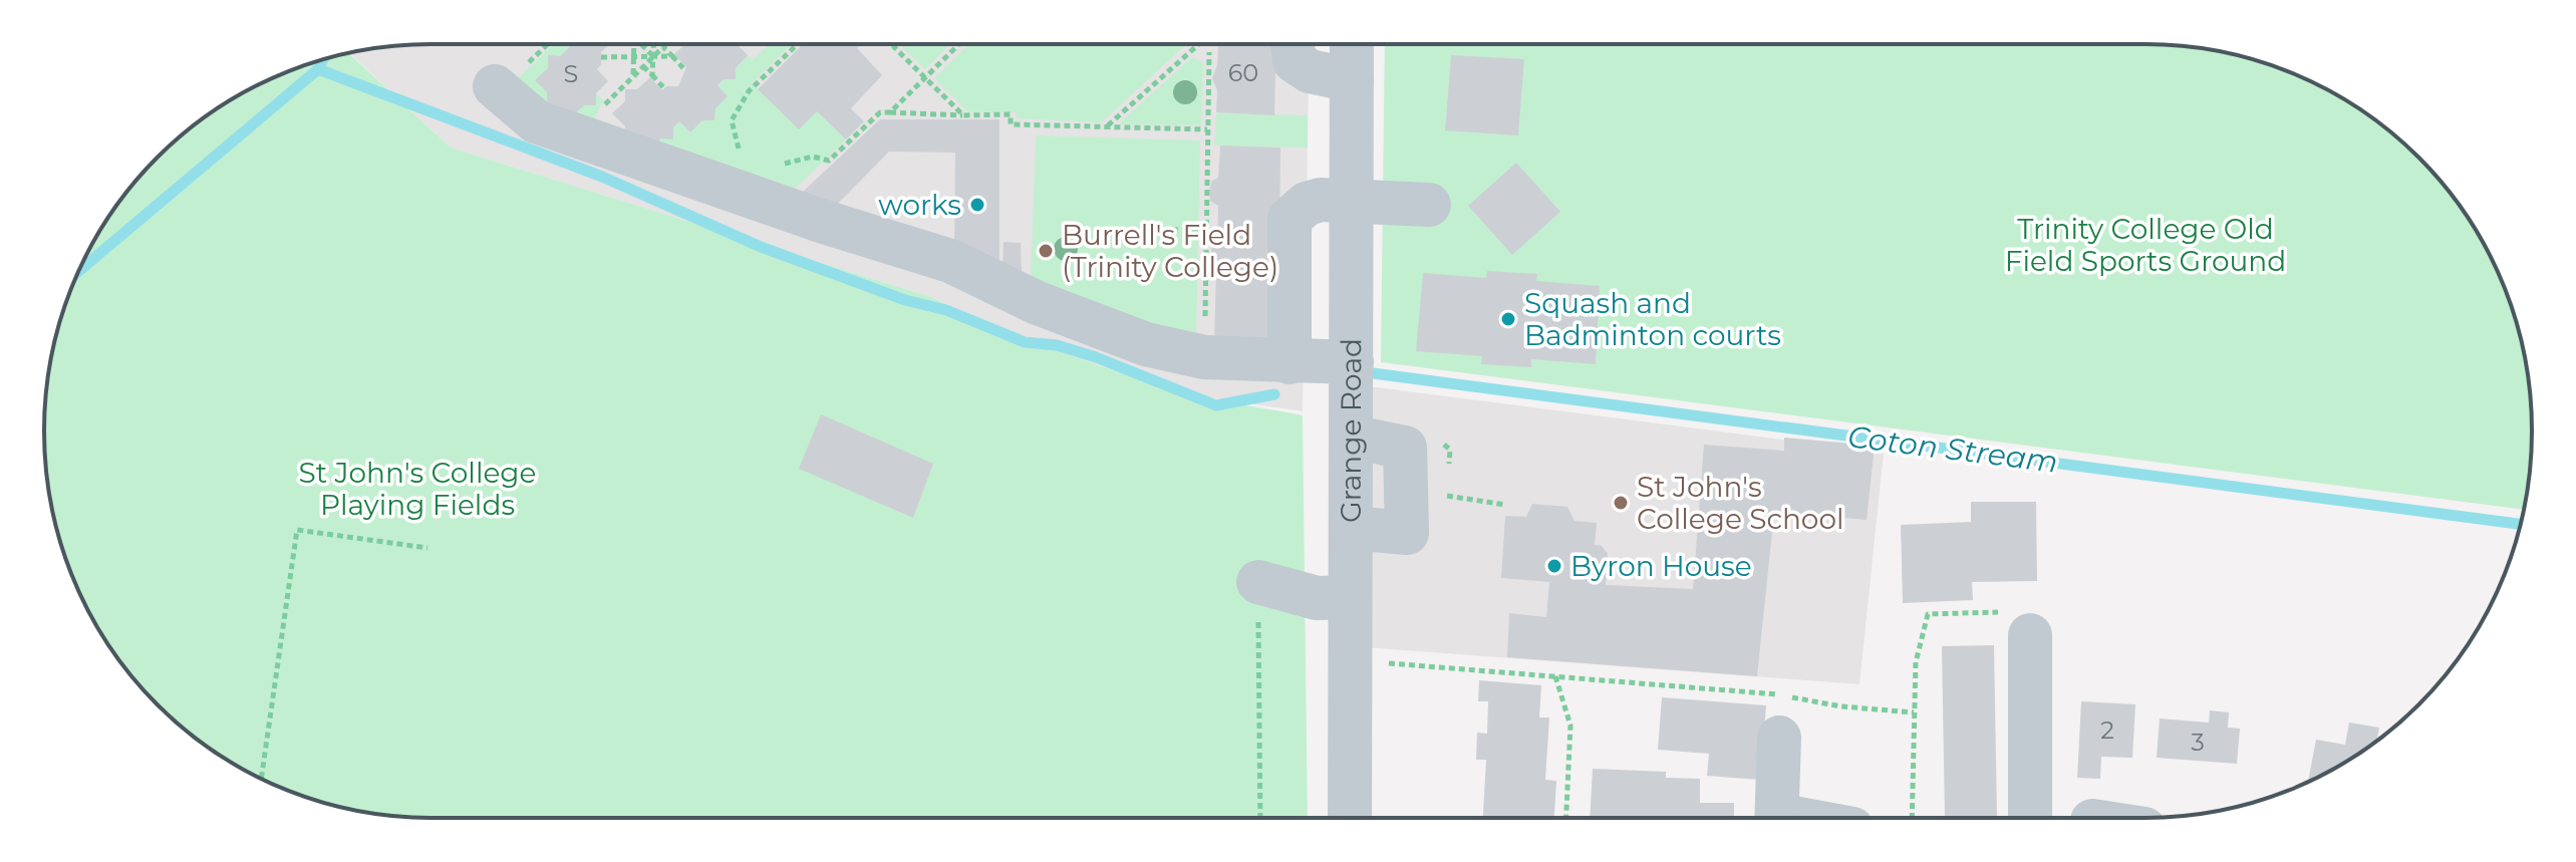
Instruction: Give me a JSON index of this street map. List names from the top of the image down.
{
  "streets": {
    "street": ["Grange Road"]
  },
  "water": ["Coton Stream"],
  "parks": ["Trinity College Old Field Sports Ground", "St John's College Playing Fields"],
  "places": [
    "works",
    "Burrell's Field (Trinity College)",
    "Squash and Badminton courts",
    "St John's College School",
    "Byron House"
  ],
  "house_numbers": [
    "60",
    "S",
    "2",
    "3"
  ]
}
